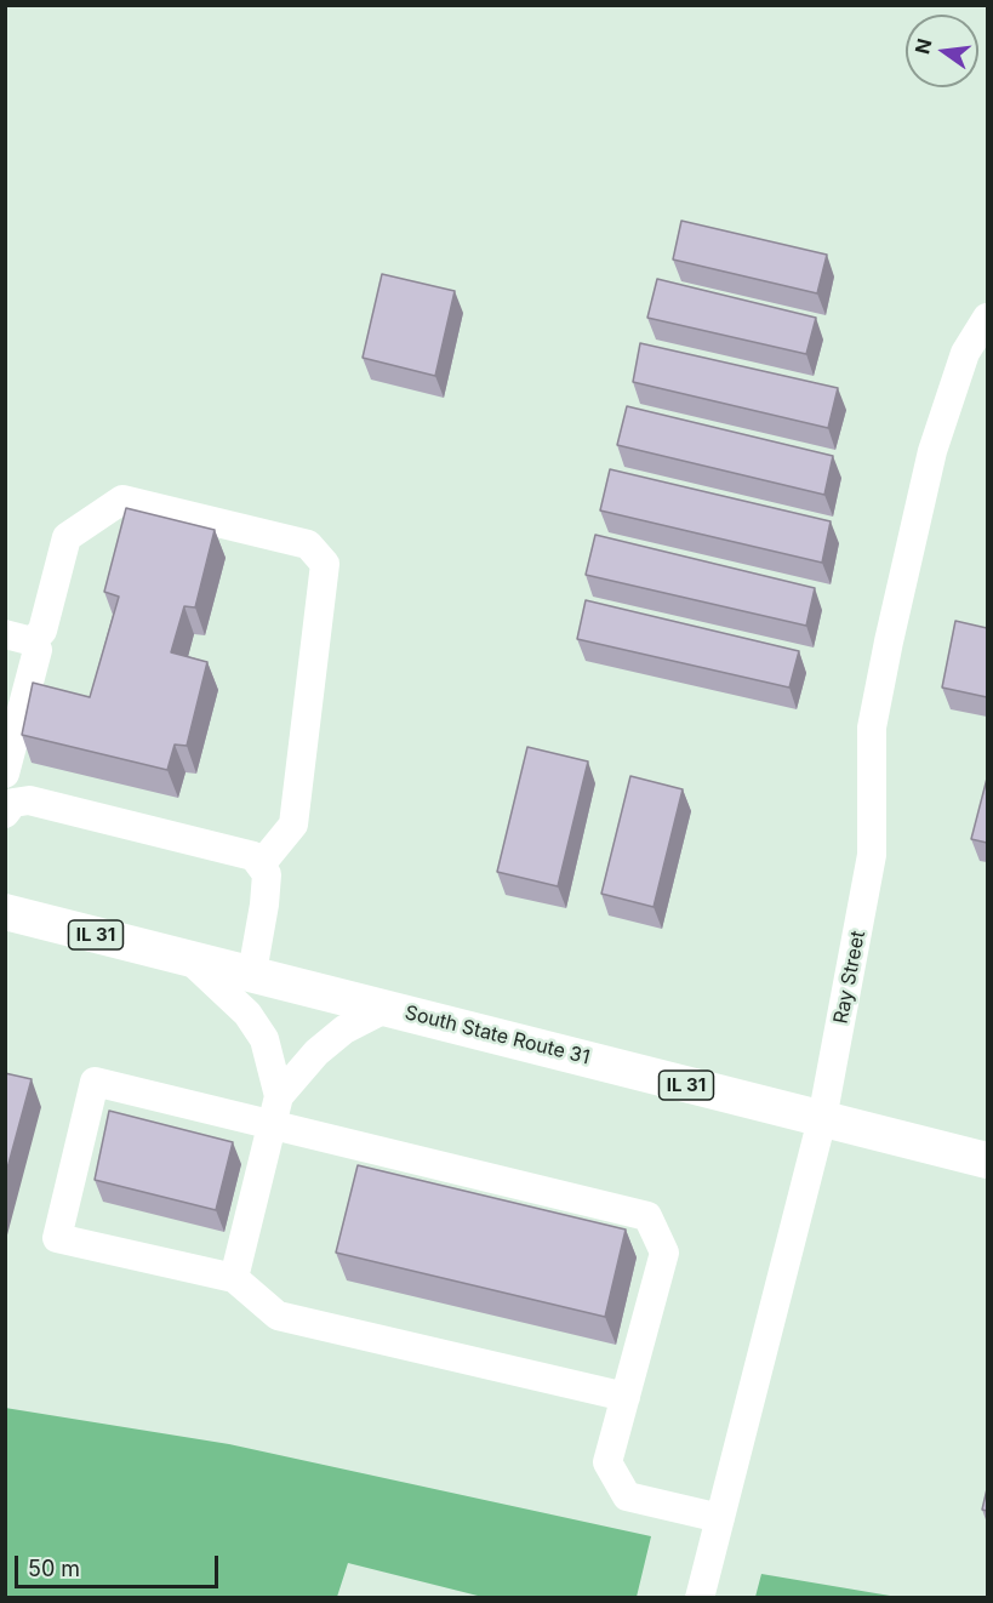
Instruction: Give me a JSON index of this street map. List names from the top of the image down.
{
  "streets": {
    "main road": ["IL 31", "South State Route 31"],
    "street": ["Ray Street"]
  },
  "crossings": [
    ["Ray Street", "South State Route 31"]
  ],
  "scale_bar": "50 m",
  "north": "left"
}
